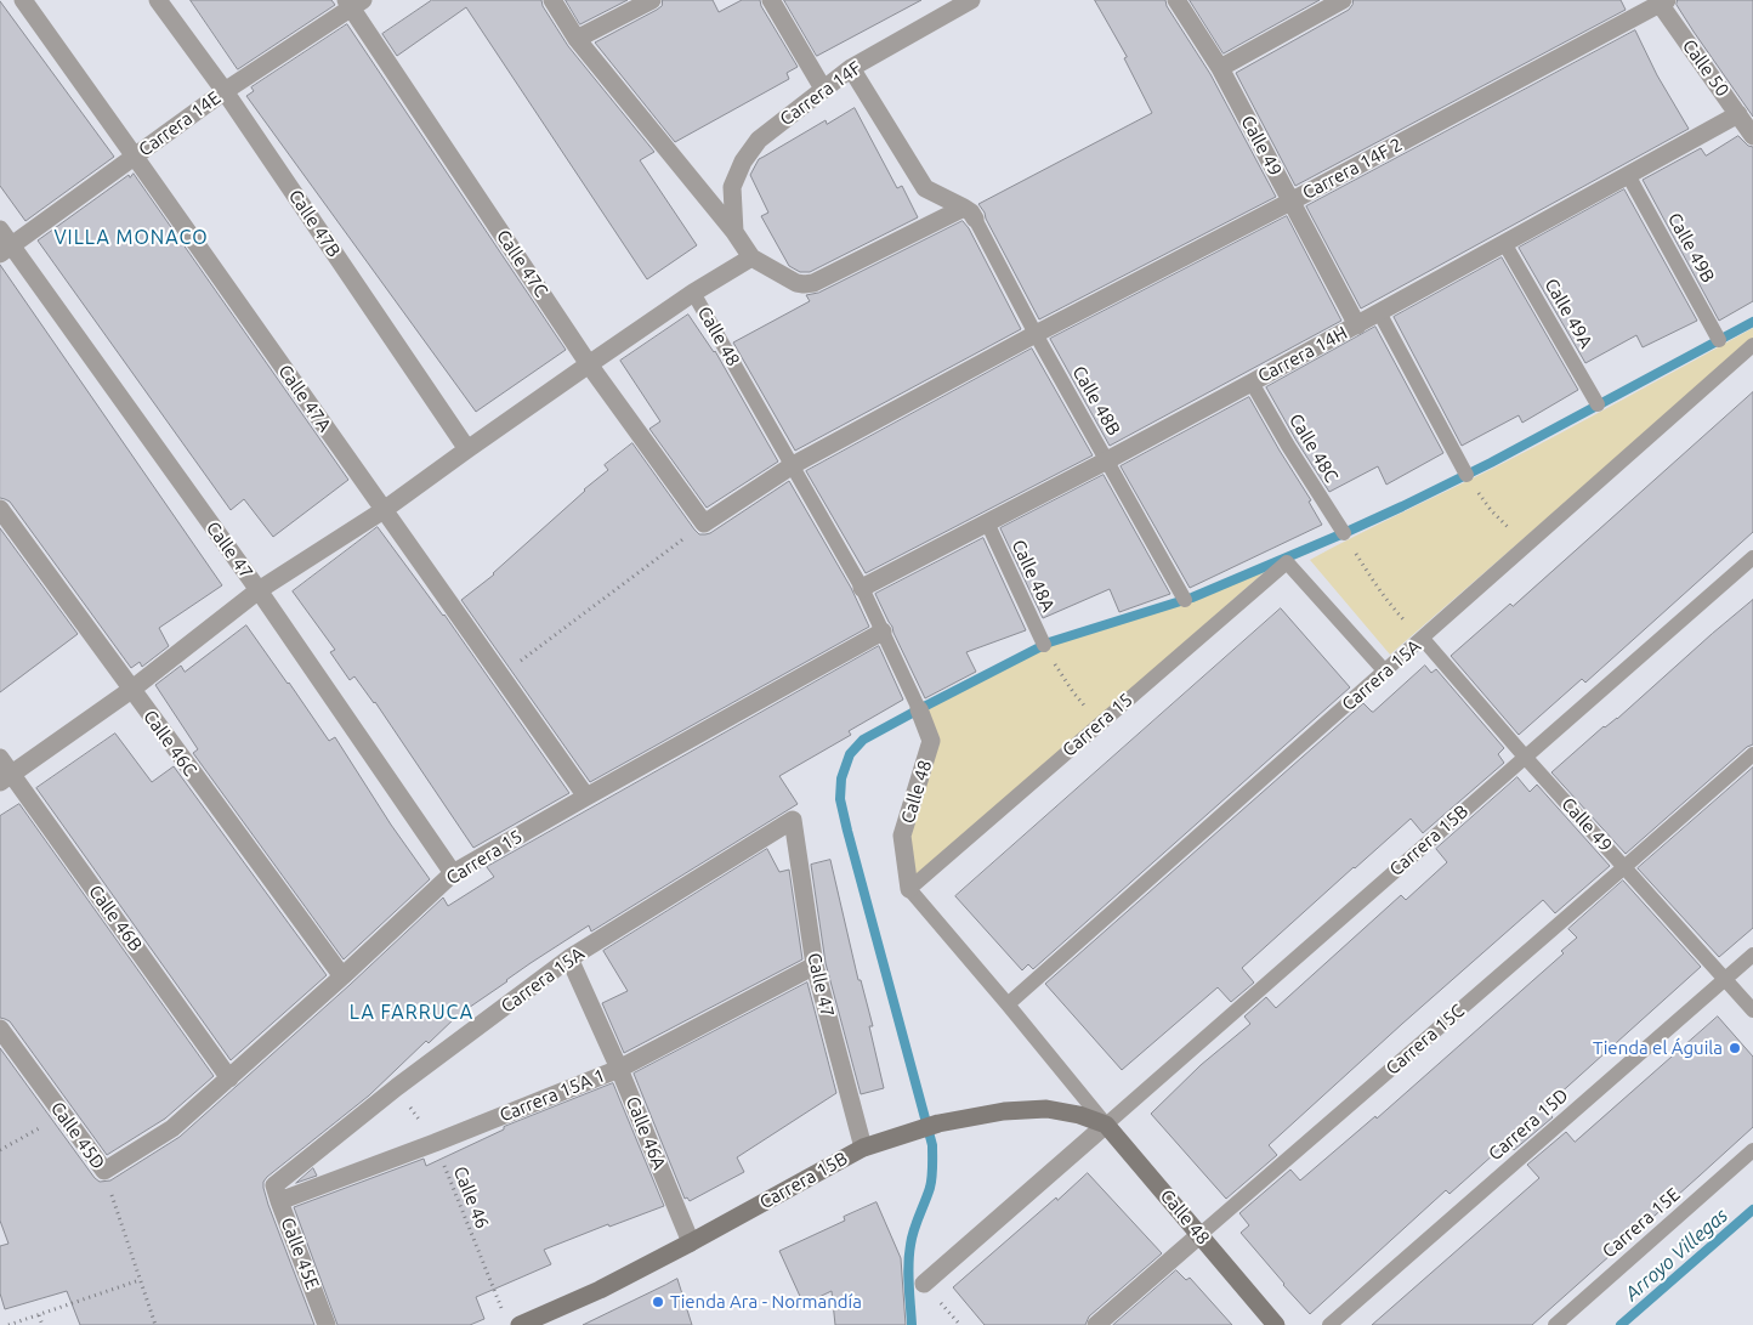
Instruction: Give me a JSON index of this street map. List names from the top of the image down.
{
  "streets": {
    "street": [
      "Calle 50",
      "Carrera 14F",
      "Carrera 14E",
      "Calle 49",
      "Carrera 14F 2",
      "Calle 47B",
      "Calle 47C",
      "Calle 48",
      "Carrera 14H",
      "Calle 47A",
      "Calle 47",
      "Carrera 15A",
      "Carrera 15",
      "Calle 46C",
      "Carrera 15B",
      "Calle 46B",
      "Carrera 15C",
      "Carrera 15A 1",
      "Calle 46A",
      "Calle 45D",
      "Calle 45E"
    ],
    "lane": [
      "Calle 49B",
      "Calle 49A",
      "Calle 48B",
      "Calle 48C",
      "Calle 48A",
      "Carrera 15D",
      "Carrera 15E"
    ],
    "path": ["Calle 46"]
  },
  "crossings": [
    ["Calle 50", "Carrera 14F 2"],
    ["Calle 50", "Carrera 14H"],
    ["Carrera 14E", "Calle 47B"],
    ["Carrera 14E", "Calle 47C"],
    ["Carrera 14E", "Calle 47A"],
    ["Carrera 14E", "Calle 47"],
    ["Calle 49", "Carrera 14F 2"],
    ["Calle 49", "Carrera 14H"],
    ["Calle 49", "Carrera 15A"],
    ["Calle 49", "Carrera 15B"],
    ["Calle 49", "Carrera 15C"],
    ["Calle 49", "Carrera 15D"],
    ["Carrera 14F 2", "Calle 47C"],
    ["Carrera 14F 2", "Calle 48"],
    ["Carrera 14F 2", "Calle 48B"],
    ["Calle 49B", "Carrera 14H"],
    ["Calle 49A", "Carrera 14H"],
    ["Calle 48", "Carrera 14H"],
    ["Calle 48", "Carrera 15A"],
    ["Calle 48", "Carrera 15"],
    ["Calle 48", "Carrera 15B"],
    ["Calle 48", "Carrera 15C"],
    ["Carrera 14H", "Calle 48B"],
    ["Carrera 14H", "Calle 48C"],
    ["Carrera 14H", "Calle 48A"],
    ["Calle 47A", "Carrera 15"],
    ["Calle 47", "Carrera 15A"],
    ["Calle 47", "Carrera 15"],
    ["Calle 47", "Carrera 15B"],
    ["Calle 47", "Carrera 15A 1"],
    ["Carrera 15A", "Carrera 15"],
    ["Carrera 15A", "Carrera 15A 1"],
    ["Carrera 15A", "Calle 46A"],
    ["Carrera 15A", "Calle 46"],
    ["Carrera 15A", "Calle 45E"],
    ["Carrera 15", "Calle 46C"],
    ["Carrera 15", "Calle 46B"],
    ["Carrera 15", "Calle 45D"],
    ["Carrera 15B", "Calle 46A"],
    ["Carrera 15A 1", "Calle 46A"],
    ["Carrera 15A 1", "Calle 46"],
    ["Carrera 15A 1", "Calle 45E"]
  ],
  "districts": ["VILLA MONACO", "LA FARRUCA"],
  "water": ["Arroyo Villegas"],
  "places": ["Tienda el Águila", "Tienda Ara - Normandía"]
}
